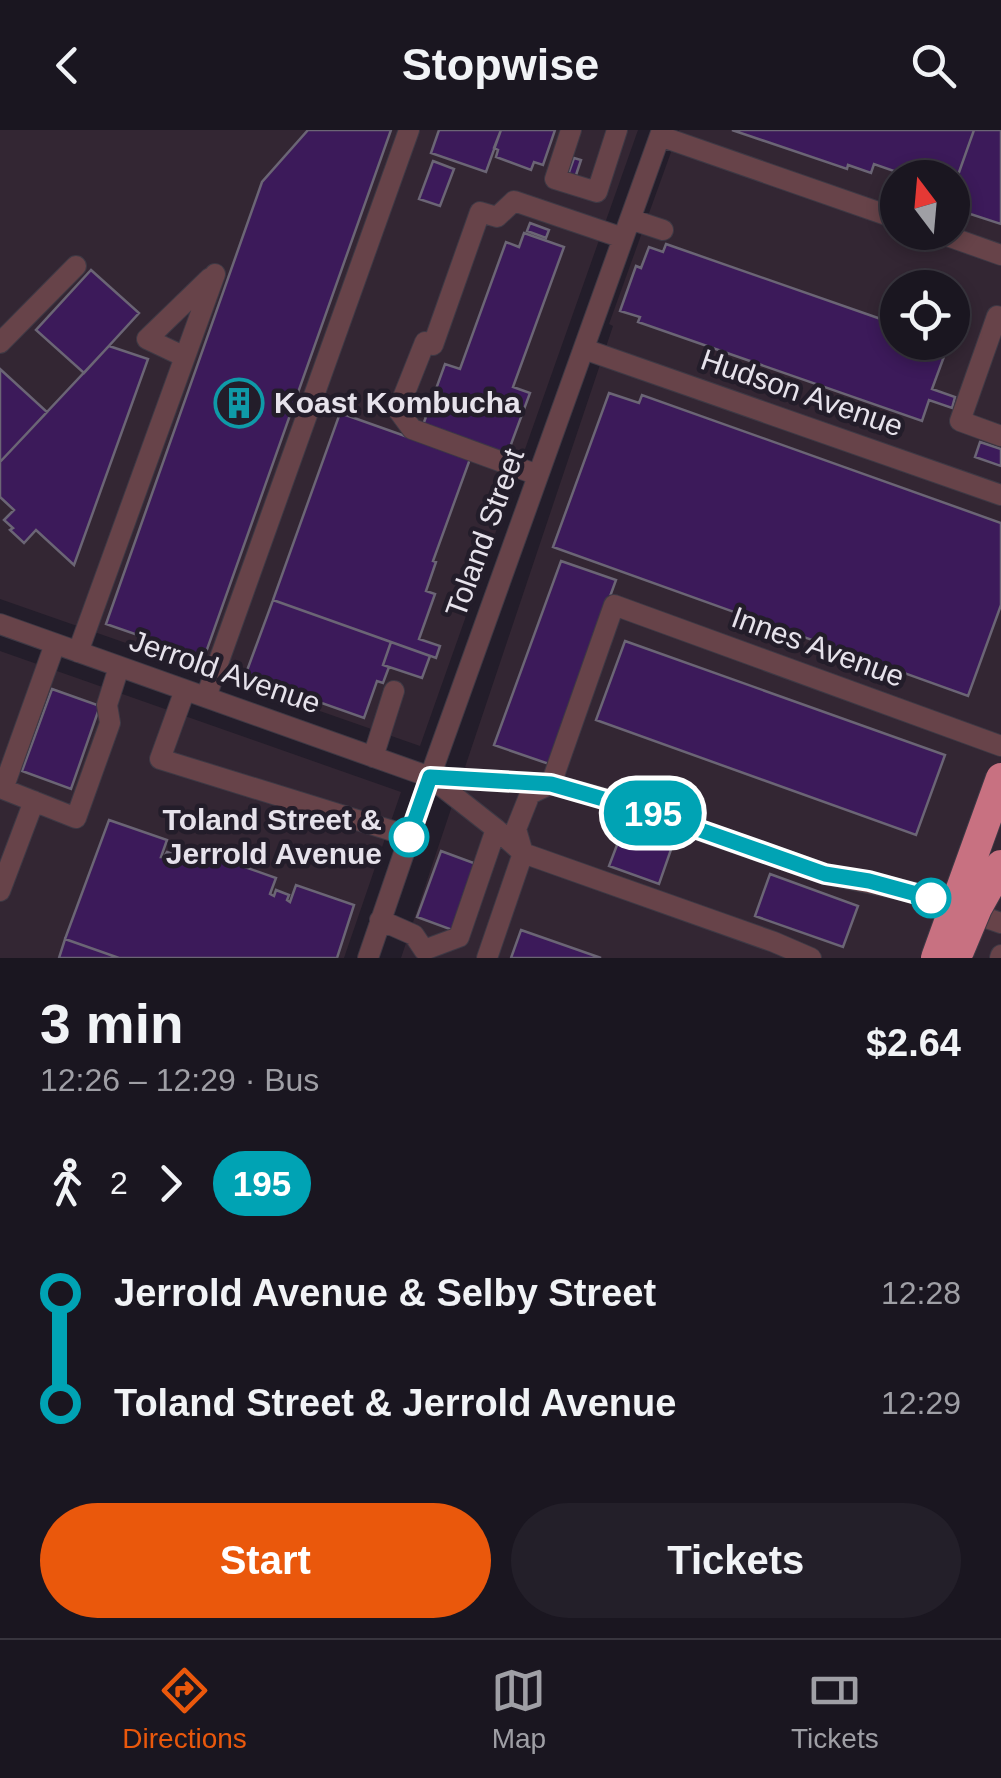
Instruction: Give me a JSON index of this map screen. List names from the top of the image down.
{
  "streets": {
    "street": [
      "Hudson Avenue",
      "Toland Street",
      "Innes Avenue",
      "Jerrold Avenue"
    ]
  },
  "crossings": [
    ["Hudson Avenue", "Toland Street"],
    ["Toland Street", "Jerrold Avenue"],
    ["Innes Avenue", "Jerrold Avenue"]
  ],
  "places": {
    "building": ["Koast Kombucha"],
    "other": ["Toland Street & Jerrold Avenue"]
  },
  "lines": ["bus line 195"],
  "north": "top",
  "page": {
    "header": "Stopwise",
    "on_map": "195",
    "heading": ["3 min", "12:26 – 12:29 · Bus", "$2.64"],
    "legs": ["2", "195"],
    "list": [
      {
        "name": "Jerrold Avenue & Selby Street",
        "value": "12:28"
      },
      {
        "name": "Toland Street & Jerrold Avenue",
        "value": "12:29"
      }
    ],
    "buttons": ["Start", "Tickets"],
    "tabs": ["Directions", "Map", "Tickets"]
  }
}
